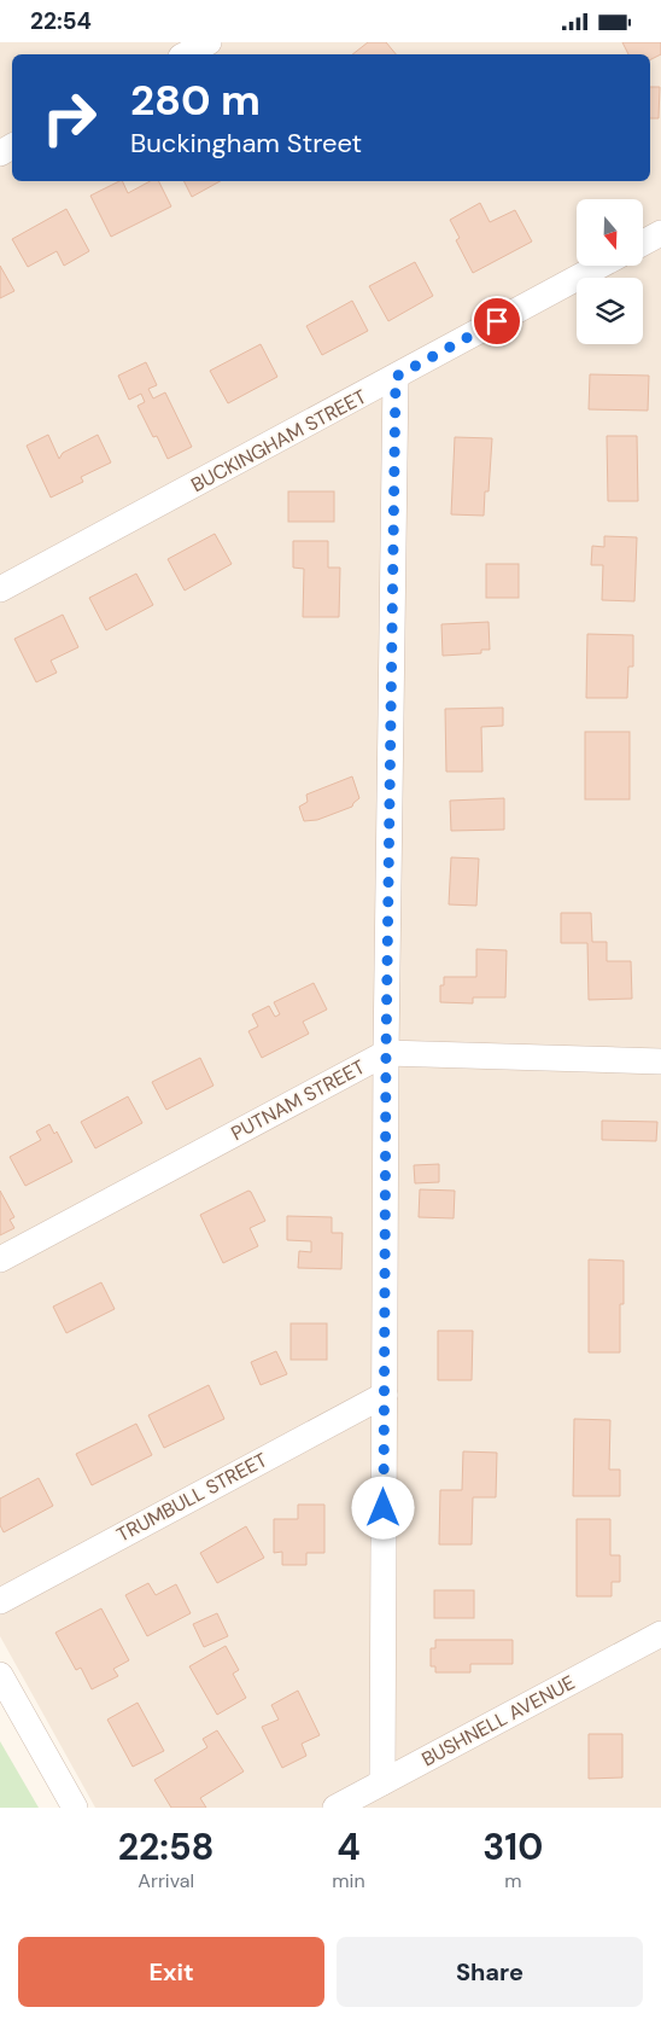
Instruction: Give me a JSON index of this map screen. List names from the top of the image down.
{
  "streets": {
    "street": [
      "BUCKINGHAM STREET",
      "PUTNAM STREET",
      "TRUMBULL STREET",
      "BUSHNELL AVENUE"
    ]
  },
  "north": "bottom",
  "page": {
    "status": "22:54",
    "turn": ["280 m", "Buckingham Street"],
    "eta": [
      "22:58",
      "Arrival",
      "4",
      "min",
      "310",
      "m"
    ],
    "buttons": ["Exit", "Share"]
  }
}
